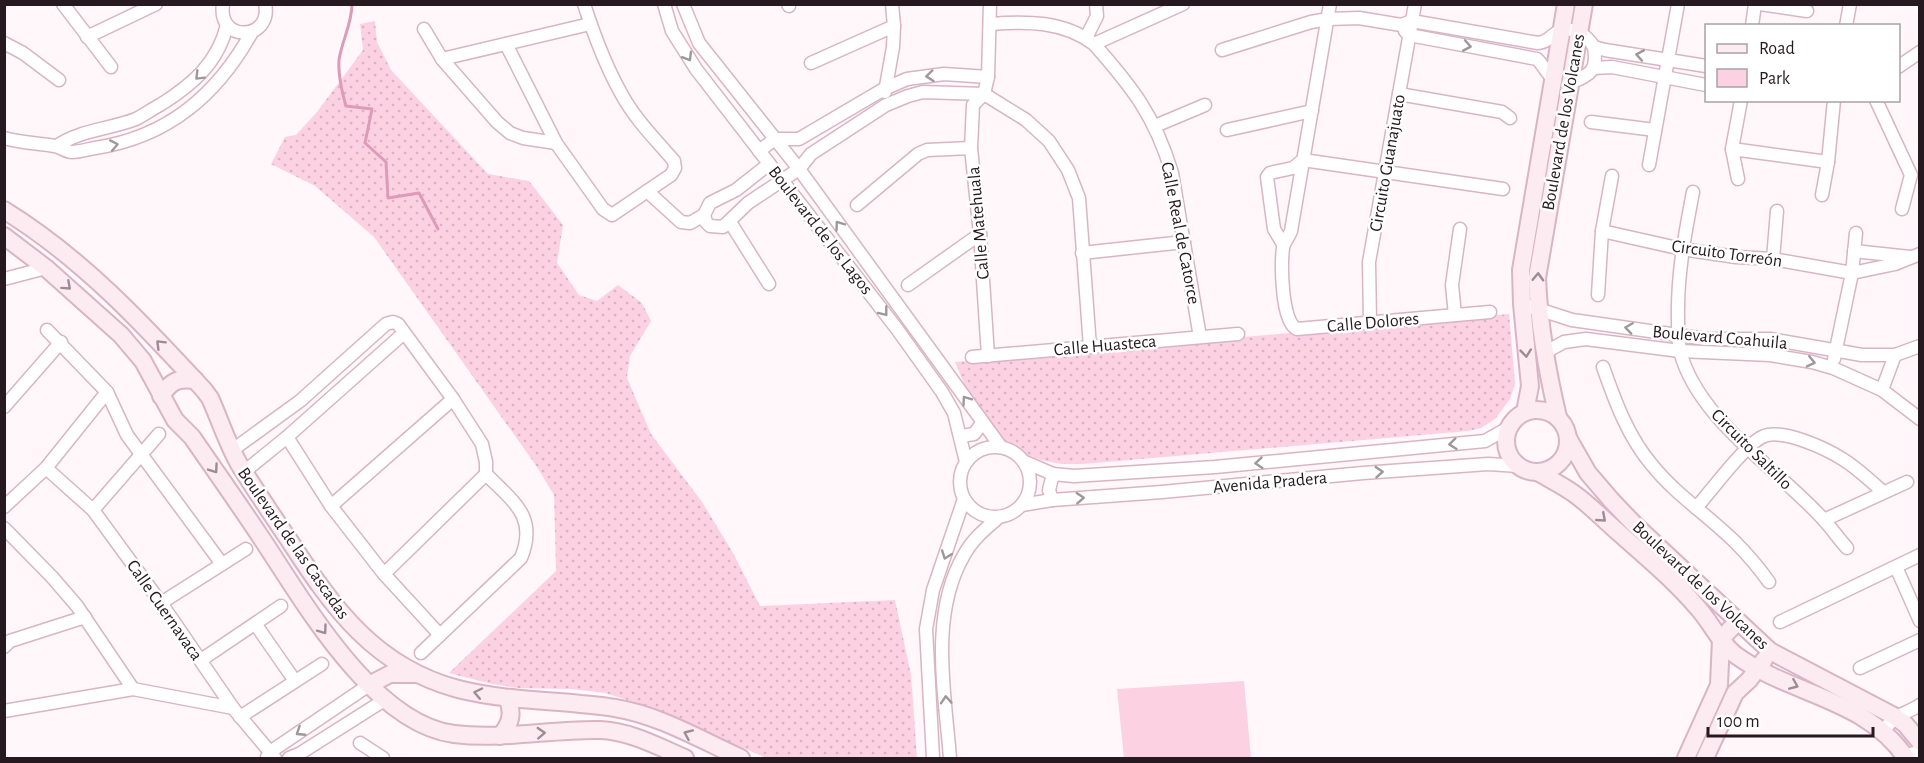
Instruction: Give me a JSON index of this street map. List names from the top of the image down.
{
  "streets": {
    "street": [
      "Boulevard de los Volcanes",
      "Circuito Guanajuato",
      "Calle Matehuala",
      "Boulevard de los Lagos",
      "Calle Real de Catorce",
      "Circuito Torreón",
      "Calle Dolores",
      "Boulevard Coahuila",
      "Calle Huasteca",
      "Circuito Saltillo",
      "Avenida Pradera",
      "Boulevard de las Cascadas",
      "Calle Cuernavaca"
    ]
  },
  "crossings": [
    ["Boulevard de los Volcanes", "Boulevard Coahuila"],
    ["Boulevard de los Volcanes", "Avenida Pradera"],
    ["Circuito Guanajuato", "Calle Dolores"],
    ["Calle Matehuala", "Calle Huasteca"],
    ["Boulevard de los Lagos", "Avenida Pradera"],
    ["Calle Real de Catorce", "Calle Huasteca"],
    ["Circuito Torreón", "Circuito Saltillo"],
    ["Boulevard Coahuila", "Circuito Saltillo"]
  ],
  "legend": ["Road", "Park"],
  "scale_bar": "100 m"
}
